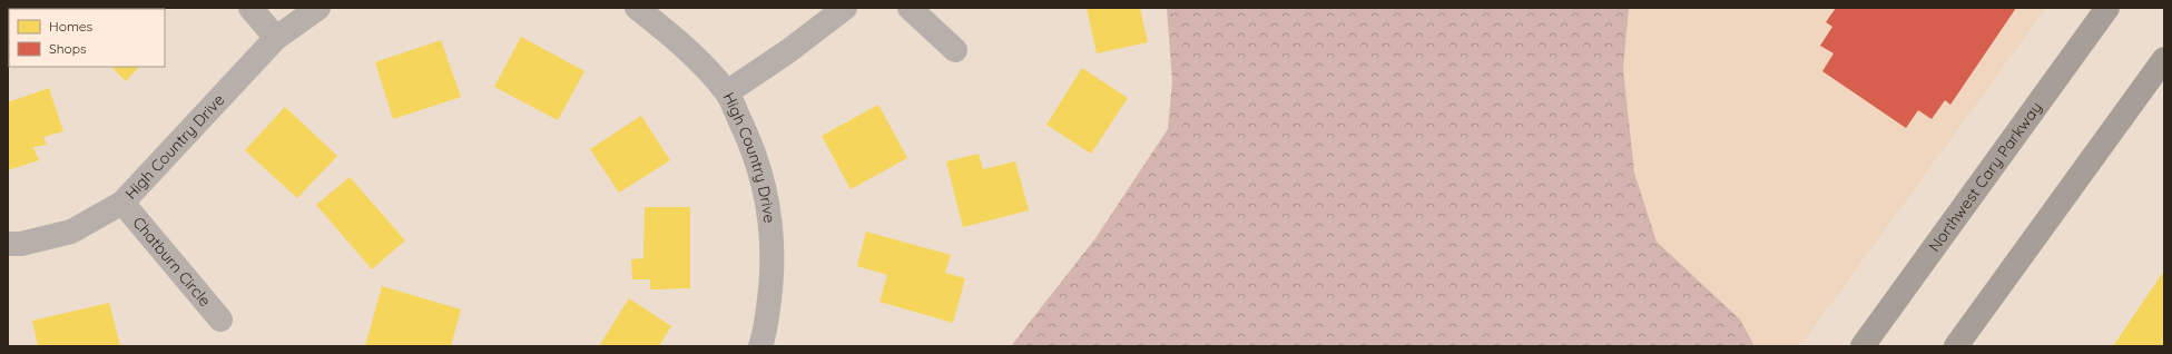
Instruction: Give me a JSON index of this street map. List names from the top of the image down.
{
  "streets": {
    "main road": ["Northwest Cary Parkway"],
    "street": ["High Country Drive", "Chatburn Circle"]
  },
  "crossings": [
    ["High Country Drive", "Chatburn Circle"]
  ],
  "legend": ["Homes", "Shops"]
}
